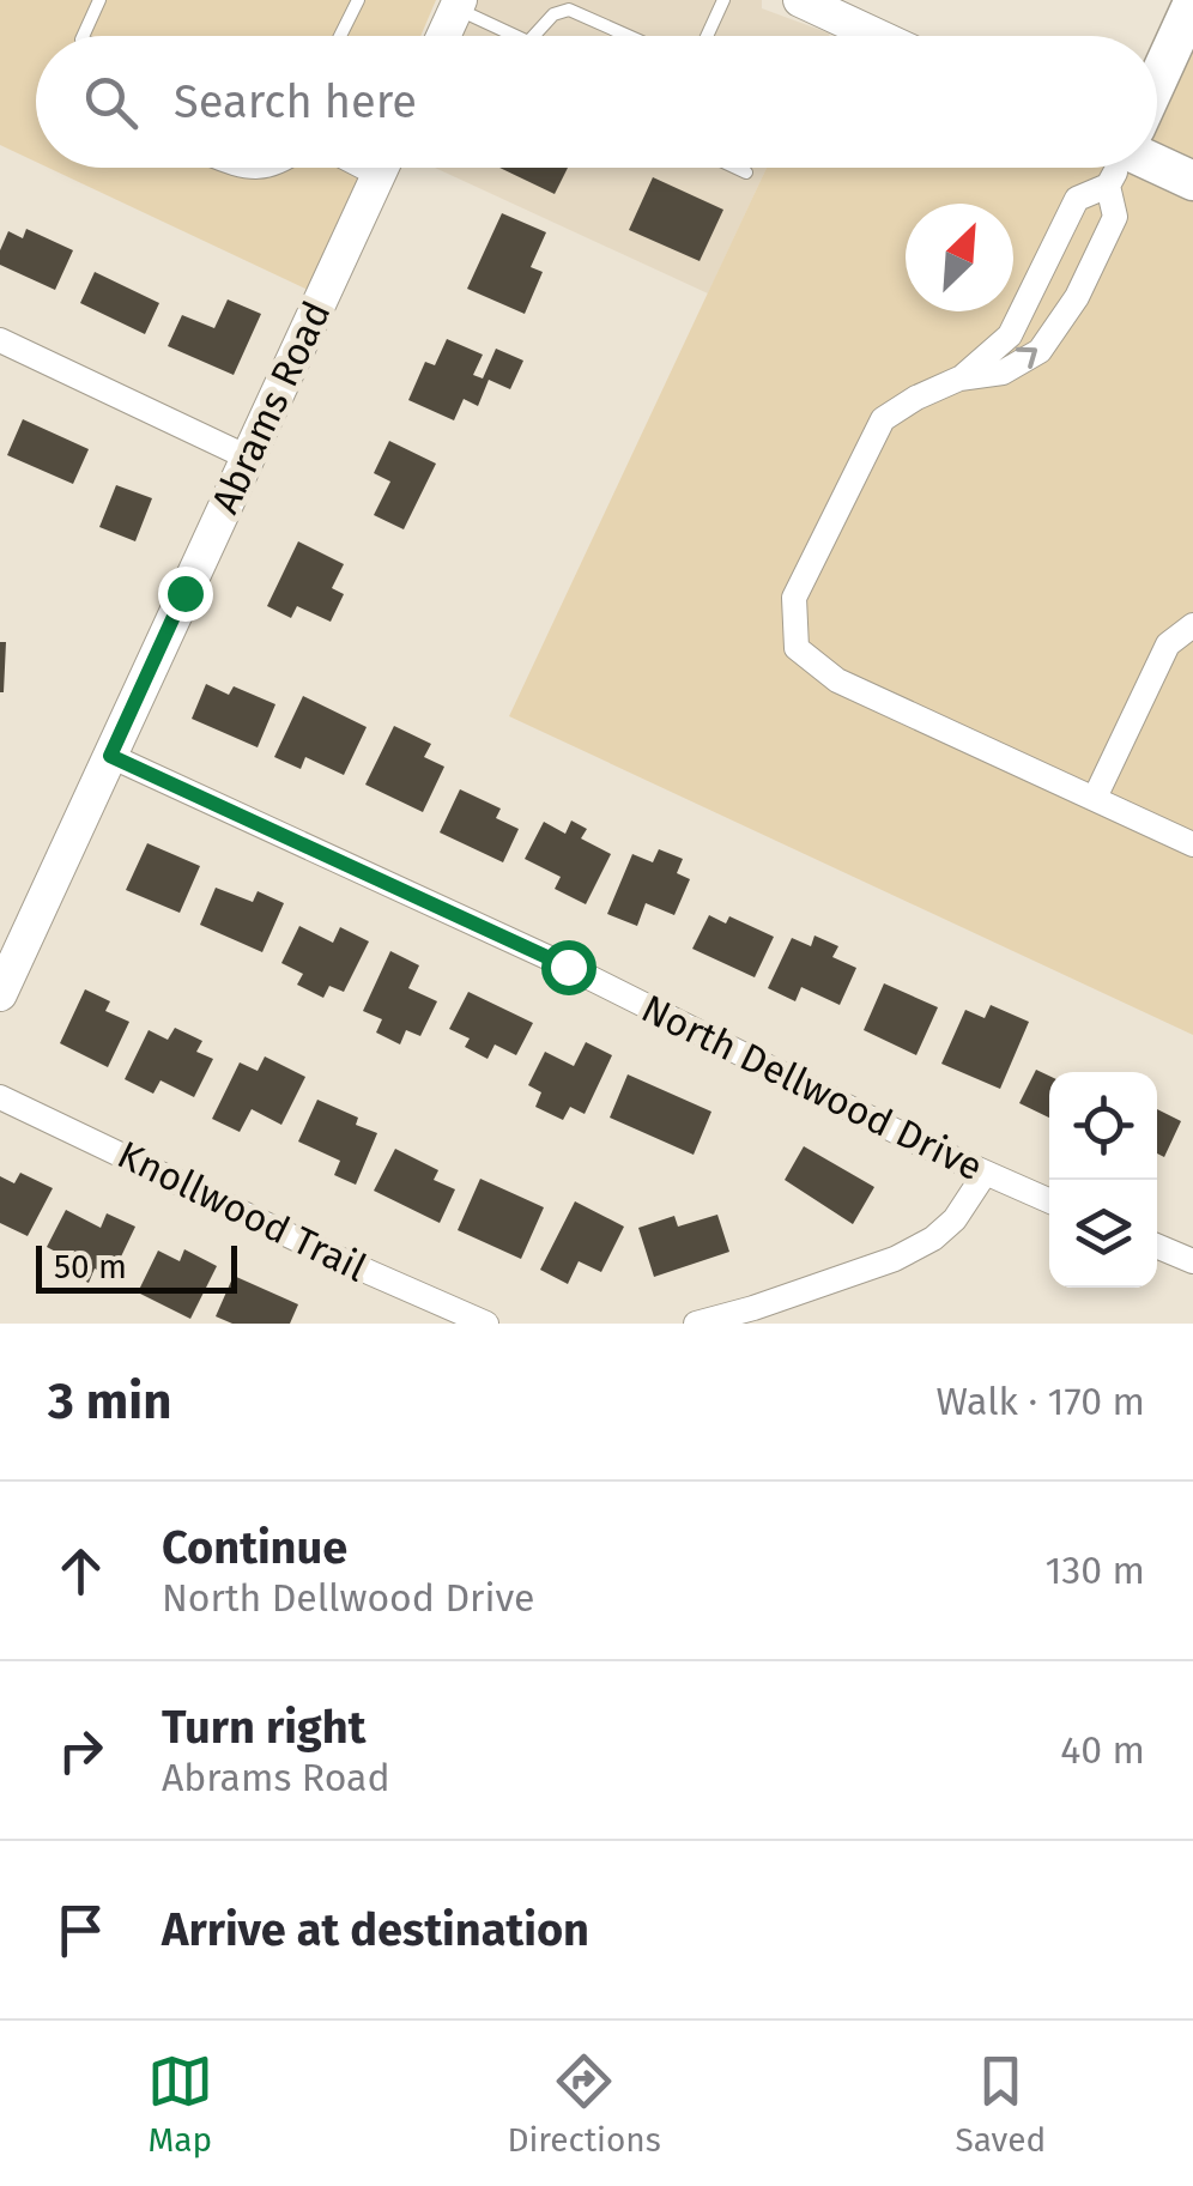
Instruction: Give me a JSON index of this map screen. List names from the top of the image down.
{
  "streets": {
    "street": ["Abrams Road", "North Dellwood Drive", "Knollwood Trail"]
  },
  "crossings": [
    ["Abrams Road", "North Dellwood Drive"]
  ],
  "scale_bar": "50 m",
  "north": "top right",
  "page": {
    "search": "Search here",
    "scale": "50 m",
    "heading": ["3 min", "Walk · 170 m"],
    "list": [
      ["Continue", "North Dellwood Drive", "130 m"],
      ["Turn right", "Abrams Road", "40 m"],
      "Arrive at destination"
    ],
    "nav": ["Map", "Directions", "Saved"]
  }
}
